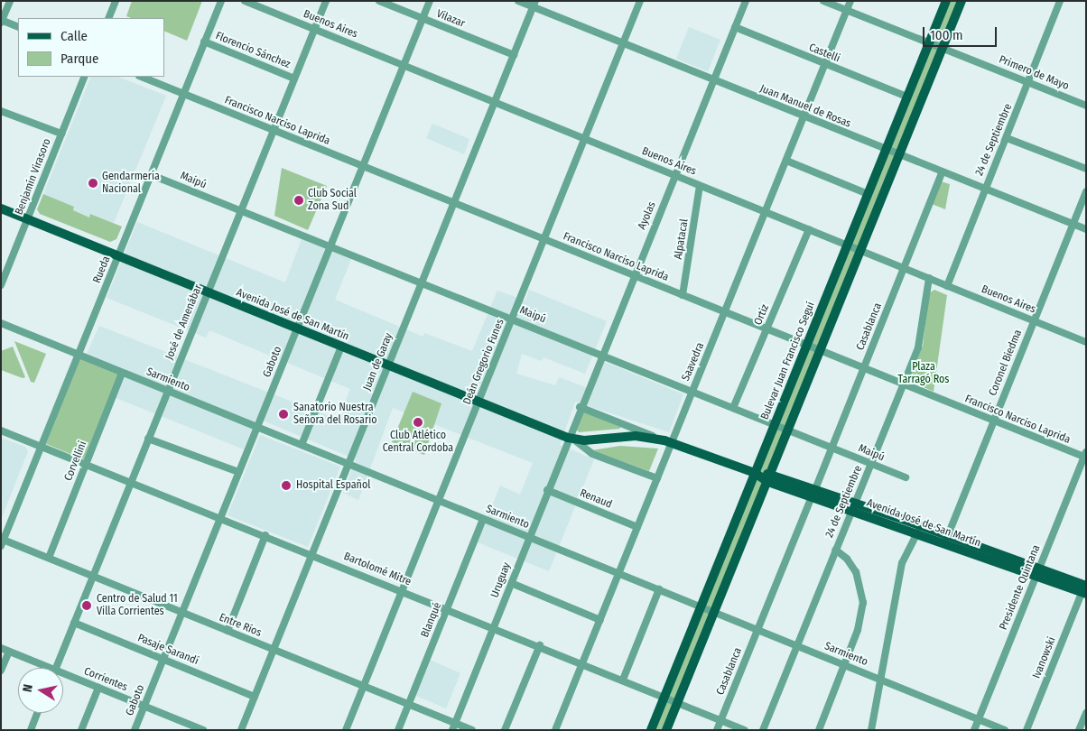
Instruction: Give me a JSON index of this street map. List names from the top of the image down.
{
  "streets": {
    "main road": ["Avenida José de San Martín", "Bulevar Juan Francisco Seguí"],
    "street": [
      "Vilazar",
      "Buenos Aires",
      "Florencio Sánchez",
      "Castelli",
      "Primero de Mayo",
      "Juan Manuel de Rosas",
      "Francisco Narciso Laprida",
      "24 de Septiembre",
      "Benjamín Virasoro",
      "Maipú",
      "Ayolas",
      "Alpatacal",
      "Rueda",
      "Ortiz",
      "José de Amenábar",
      "Casablanca",
      "Gaboto",
      "Juan de Garay",
      "Deán Gregorio Funes",
      "Saavedra",
      "Coronel Biedma",
      "Sarmiento",
      "Corvellini",
      "Renaud",
      "Bartolomé Mitre",
      "Uruguay",
      "Presidente Quintana",
      "Blanqué",
      "Entre Ríos",
      "Pasaje Sarandí",
      "Ivanowski",
      "Corrientes"
    ]
  },
  "crossings": [
    ["Vilazar", "Gaboto"],
    ["Vilazar", "Juan de Garay"],
    ["Buenos Aires", "24 de Septiembre"],
    ["Buenos Aires", "Ayolas"],
    ["Buenos Aires", "Alpatacal"],
    ["Buenos Aires", "Ortiz"],
    ["Buenos Aires", "José de Amenábar"],
    ["Buenos Aires", "Casablanca"],
    ["Buenos Aires", "Bulevar Juan Francisco Seguí"],
    ["Buenos Aires", "Gaboto"],
    ["Buenos Aires", "Juan de Garay"],
    ["Buenos Aires", "Deán Gregorio Funes"],
    ["Buenos Aires", "Saavedra"],
    ["Buenos Aires", "Coronel Biedma"],
    ["Florencio Sánchez", "Rueda"],
    ["Florencio Sánchez", "José de Amenábar"],
    ["Castelli", "Ayolas"],
    ["Castelli", "Bulevar Juan Francisco Seguí"],
    ["Castelli", "Saavedra"],
    ["Primero de Mayo", "24 de Septiembre"],
    ["Primero de Mayo", "Bulevar Juan Francisco Seguí"],
    ["Primero de Mayo", "Saavedra"],
    ["Juan Manuel de Rosas", "24 de Septiembre"],
    ["Juan Manuel de Rosas", "Ayolas"],
    ["Juan Manuel de Rosas", "Casablanca"],
    ["Juan Manuel de Rosas", "Bulevar Juan Francisco Seguí"],
    ["Juan Manuel de Rosas", "Juan de Garay"],
    ["Juan Manuel de Rosas", "Deán Gregorio Funes"],
    ["Juan Manuel de Rosas", "Saavedra"],
    ["Juan Manuel de Rosas", "Coronel Biedma"],
    ["Francisco Narciso Laprida", "24 de Septiembre"],
    ["Francisco Narciso Laprida", "Ayolas"],
    ["Francisco Narciso Laprida", "Alpatacal"],
    ["Francisco Narciso Laprida", "Rueda"],
    ["Francisco Narciso Laprida", "Ortiz"],
    ["Francisco Narciso Laprida", "José de Amenábar"],
    ["Francisco Narciso Laprida", "Casablanca"],
    ["Francisco Narciso Laprida", "Bulevar Juan Francisco Seguí"],
    ["Francisco Narciso Laprida", "Gaboto"],
    ["Francisco Narciso Laprida", "Juan de Garay"],
    ["Francisco Narciso Laprida", "Deán Gregorio Funes"],
    ["Francisco Narciso Laprida", "Saavedra"],
    ["Francisco Narciso Laprida", "Coronel Biedma"],
    ["Francisco Narciso Laprida", "Presidente Quintana"],
    ["24 de Septiembre", "Maipú"],
    ["24 de Septiembre", "Avenida José de San Martín"],
    ["24 de Septiembre", "Sarmiento"],
    ["Benjamín Virasoro", "Avenida José de San Martín"],
    ["Maipú", "Ayolas"],
    ["Maipú", "Rueda"],
    ["Maipú", "Ortiz"],
    ["Maipú", "José de Amenábar"],
    ["Maipú", "Casablanca"],
    ["Maipú", "Bulevar Juan Francisco Seguí"],
    ["Maipú", "Gaboto"],
    ["Maipú", "Juan de Garay"],
    ["Maipú", "Deán Gregorio Funes"],
    ["Maipú", "Saavedra"],
    ["Ayolas", "Avenida José de San Martín"],
    ["Ayolas", "Uruguay"],
    ["Rueda", "Avenida José de San Martín"],
    ["Rueda", "Sarmiento"],
    ["Rueda", "Bartolomé Mitre"],
    ["Rueda", "Entre Ríos"],
    ["Avenida José de San Martín", "José de Amenábar"],
    ["Avenida José de San Martín", "Casablanca"],
    ["Avenida José de San Martín", "Bulevar Juan Francisco Seguí"],
    ["Avenida José de San Martín", "Gaboto"],
    ["Avenida José de San Martín", "Juan de Garay"],
    ["Avenida José de San Martín", "Deán Gregorio Funes"],
    ["Avenida José de San Martín", "Saavedra"],
    ["Avenida José de San Martín", "Coronel Biedma"],
    ["Avenida José de San Martín", "Uruguay"],
    ["Avenida José de San Martín", "Presidente Quintana"],
    ["Avenida José de San Martín", "Ivanowski"],
    ["José de Amenábar", "Sarmiento"],
    ["José de Amenábar", "Bartolomé Mitre"],
    ["José de Amenábar", "Entre Ríos"],
    ["José de Amenábar", "Pasaje Sarandí"],
    ["Casablanca", "Sarmiento"],
    ["Casablanca", "Bartolomé Mitre"],
    ["Bulevar Juan Francisco Seguí", "Sarmiento"],
    ["Bulevar Juan Francisco Seguí", "Bartolomé Mitre"],
    ["Gaboto", "Sarmiento"],
    ["Gaboto", "Bartolomé Mitre"],
    ["Gaboto", "Entre Ríos"],
    ["Gaboto", "Pasaje Sarandí"],
    ["Gaboto", "Corrientes"],
    ["Juan de Garay", "Sarmiento"],
    ["Juan de Garay", "Bartolomé Mitre"],
    ["Juan de Garay", "Entre Ríos"],
    ["Juan de Garay", "Pasaje Sarandí"],
    ["Deán Gregorio Funes", "Sarmiento"],
    ["Deán Gregorio Funes", "Bartolomé Mitre"],
    ["Deán Gregorio Funes", "Entre Ríos"],
    ["Saavedra", "Sarmiento"],
    ["Saavedra", "Renaud"],
    ["Saavedra", "Bartolomé Mitre"],
    ["Sarmiento", "Corvellini"],
    ["Sarmiento", "Uruguay"],
    ["Sarmiento", "Presidente Quintana"],
    ["Sarmiento", "Blanqué"],
    ["Corvellini", "Bartolomé Mitre"],
    ["Corvellini", "Entre Ríos"],
    ["Renaud", "Uruguay"],
    ["Bartolomé Mitre", "Uruguay"],
    ["Bartolomé Mitre", "Blanqué"],
    ["Uruguay", "Entre Ríos"],
    ["Blanqué", "Entre Ríos"]
  ],
  "parks": ["Plaza Tarragó Ros"],
  "places": [
    "Gendarmería Nacional",
    "Club Social Zona Sud",
    "Sanatorio Nuestra Señora del Rosario",
    "Club Atlético Central Cordoba",
    "Hospital Español",
    "Centro de Salud 11 Villa Corrientes"
  ],
  "legend": ["Calle", "Parque"],
  "scale_bar": "100 m",
  "north": "left"
}
